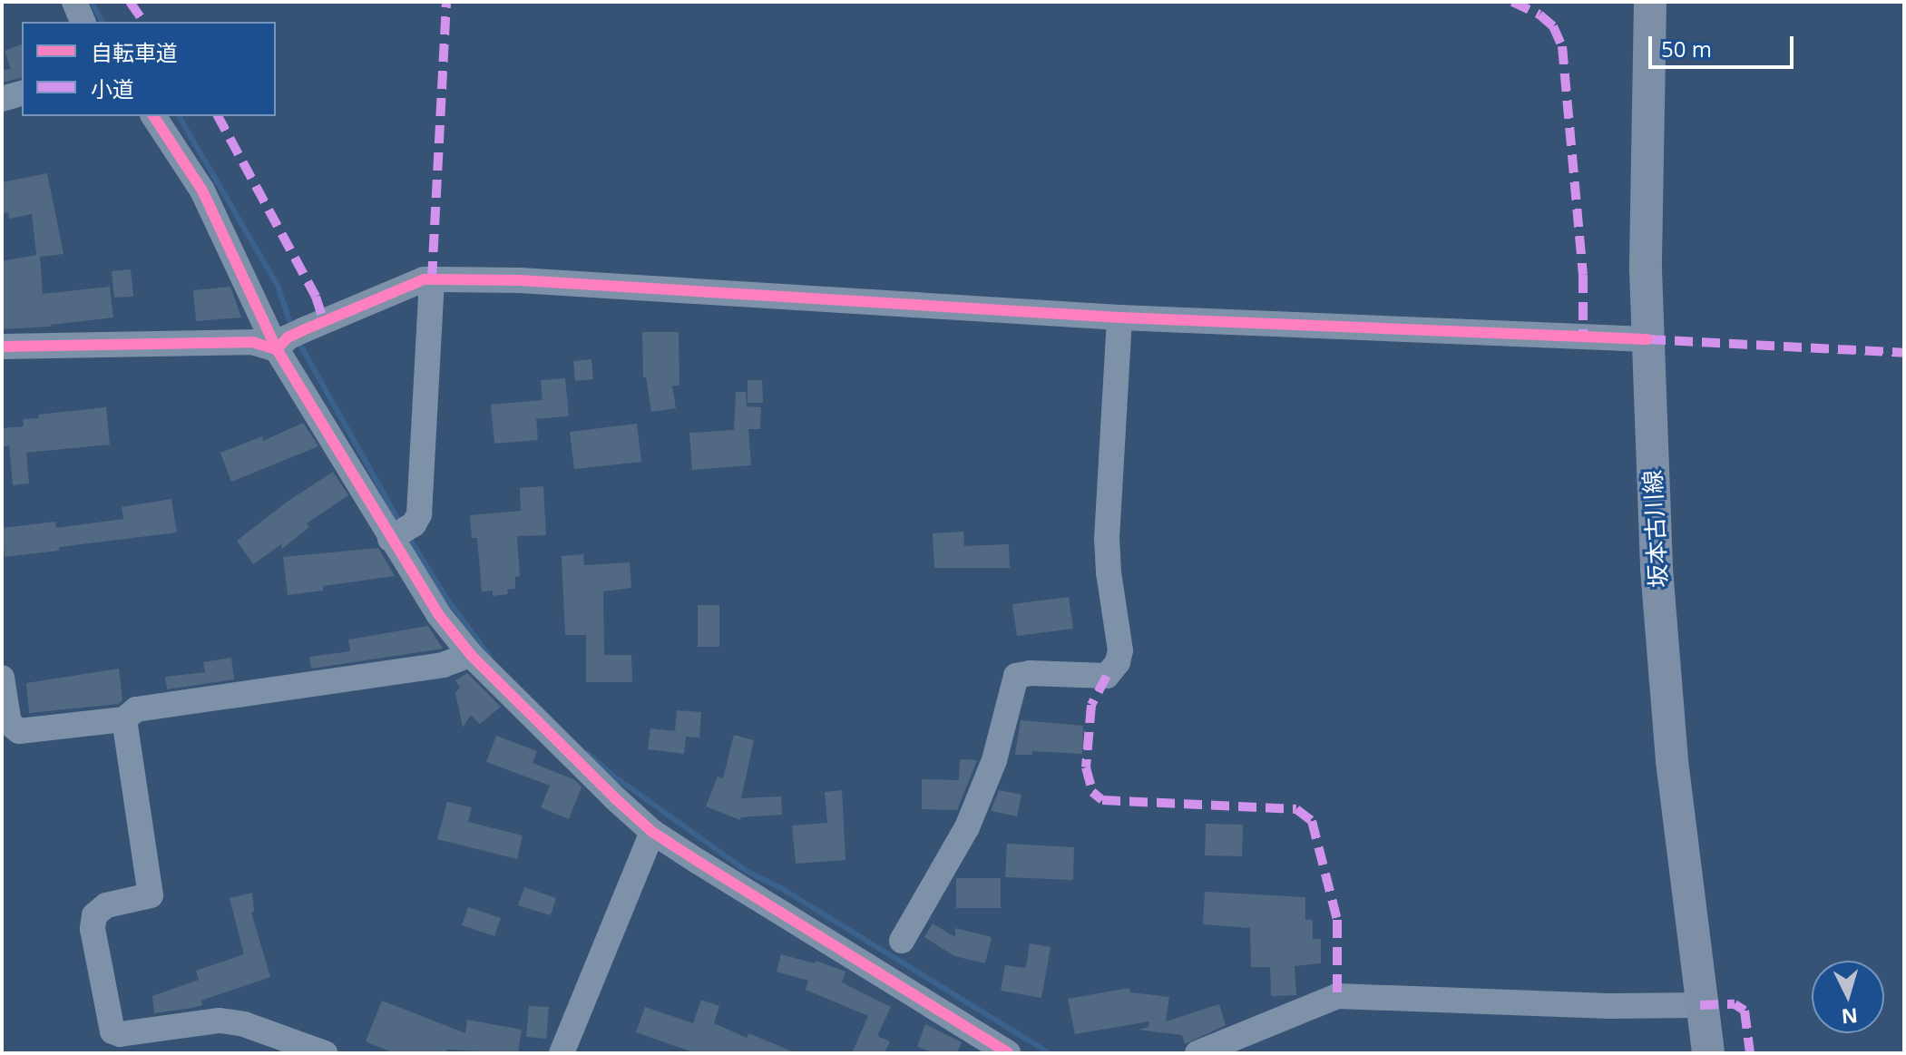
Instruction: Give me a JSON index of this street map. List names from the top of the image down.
{
  "streets": {
    "main road": ["坂本古川線"]
  },
  "legend": ["自転車道", "小道"],
  "scale_bar": "50 m",
  "north": "bottom"
}
